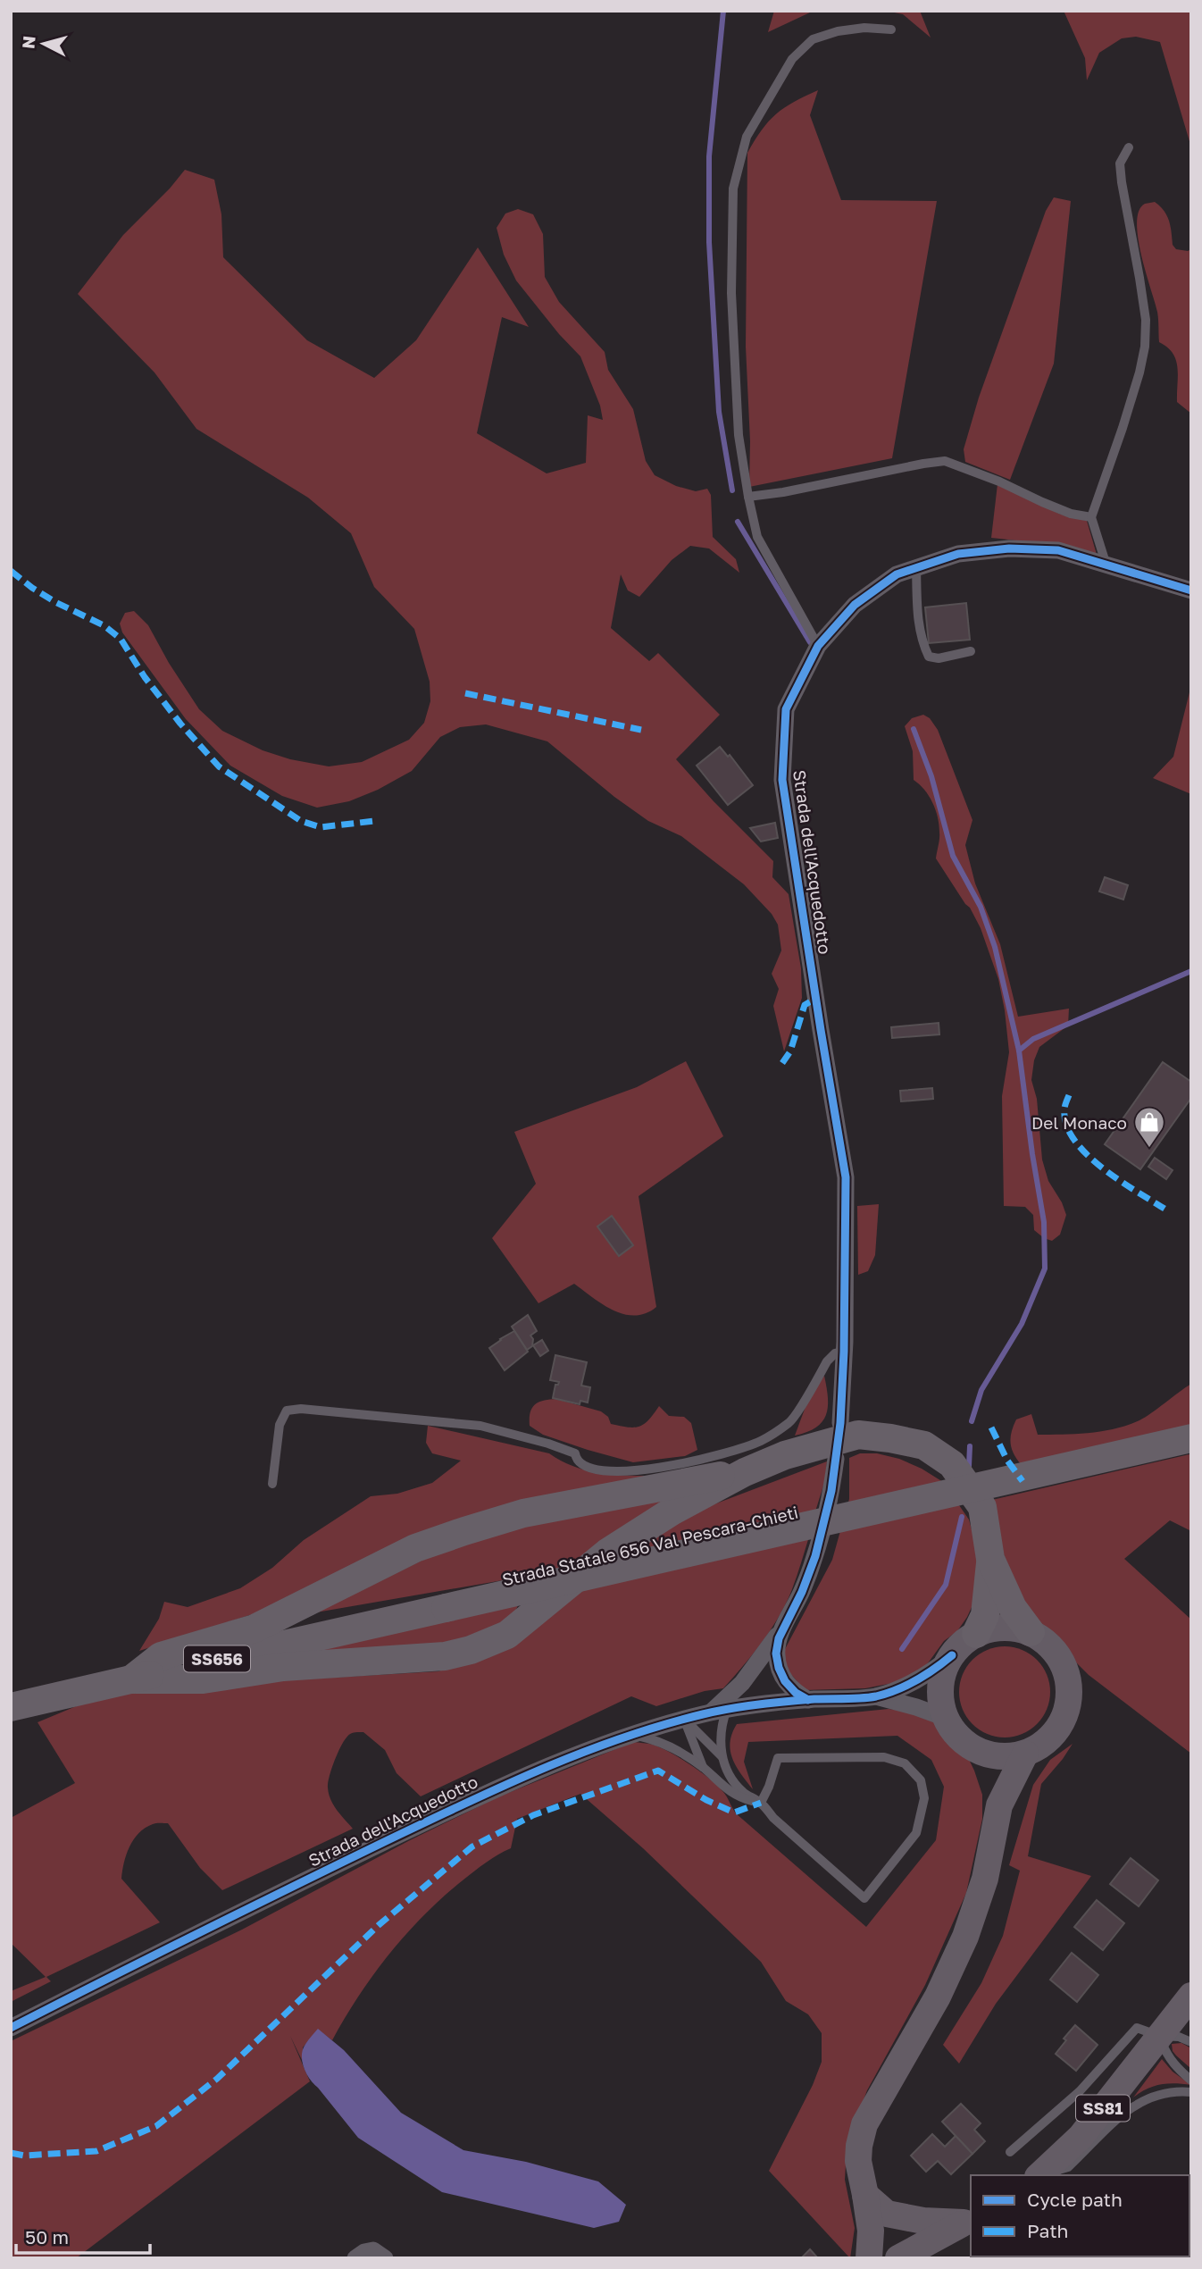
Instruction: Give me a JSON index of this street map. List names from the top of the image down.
{
  "streets": {
    "highway": ["Strada Statale 656 Val Pescara-Chieti", "SS656"],
    "main road": ["SS81"],
    "street": ["Strada dell'Acquedotto"]
  },
  "places": {
    "shop": ["Del Monaco"]
  },
  "legend": ["Cycle path", "Path"],
  "scale_bar": "50 m",
  "north": "left"
}
